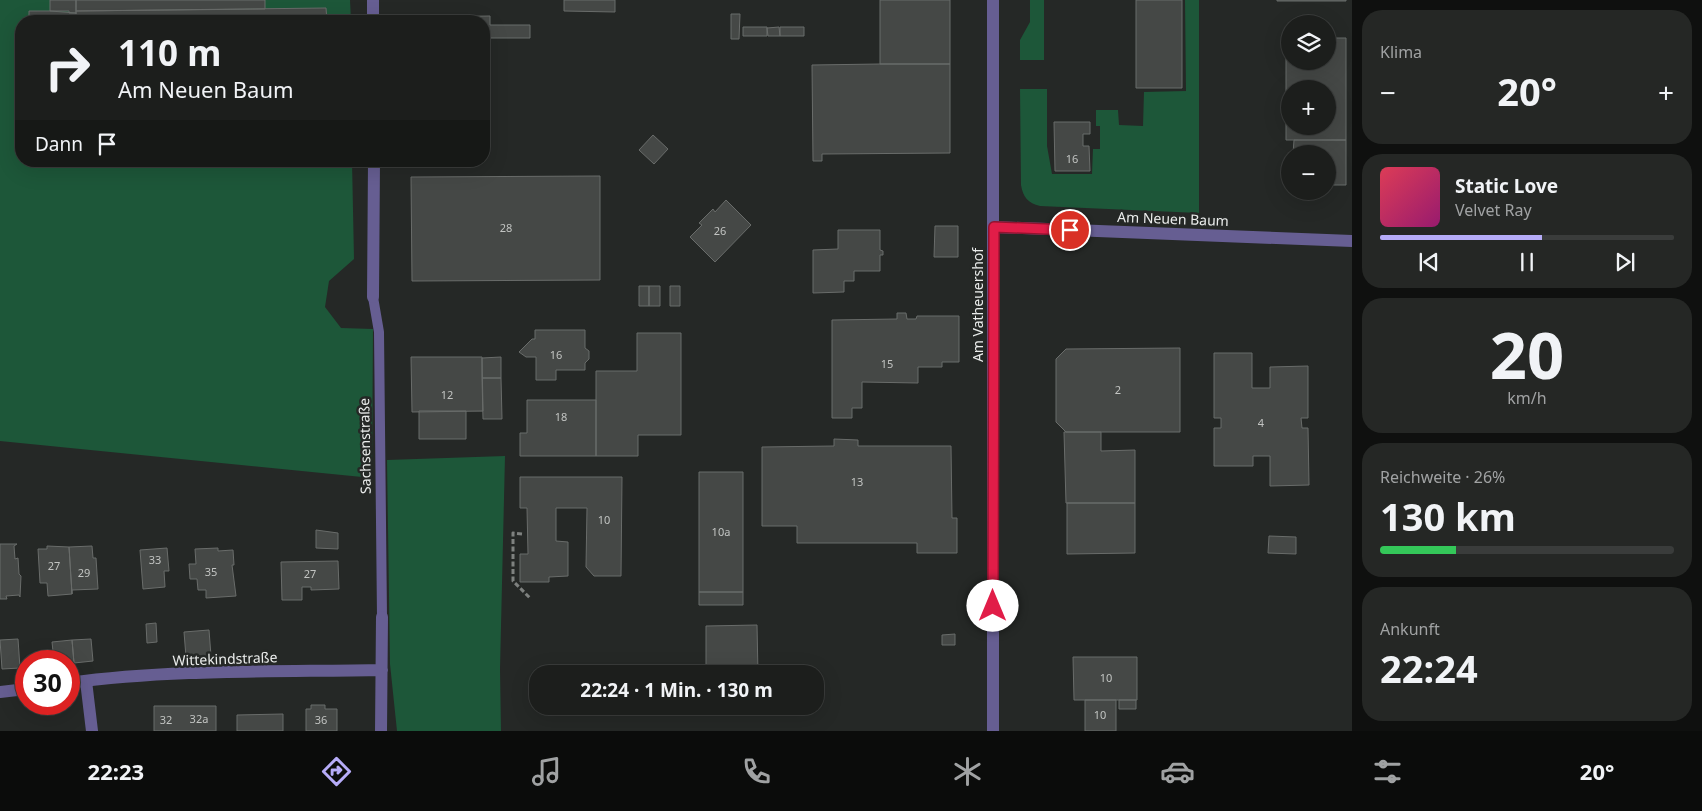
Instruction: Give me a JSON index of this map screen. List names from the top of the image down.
{
  "streets": {
    "street": [
      "Am Neuen Baum",
      "Am Vatheuershof",
      "Sachsenstraße",
      "Wittekindstraße"
    ]
  },
  "crossings": [
    ["Am Neuen Baum", "Am Vatheuershof"],
    ["Sachsenstraße", "Wittekindstraße"]
  ],
  "house_numbers": [
    "16",
    "28",
    "26",
    "16",
    "15",
    "2",
    "12",
    "18",
    "4",
    "13",
    "10",
    "10a",
    "33",
    "27",
    "35",
    "29",
    "27",
    "10",
    "10",
    "32a",
    "32",
    "36"
  ],
  "page": {
    "tile": [
      "Klima",
      ["20", "km/h"],
      ["Reichweite · 26%", "130 km"],
      ["Ankunft", "22:24"]
    ],
    "map_buttons": ["+", "−"],
    "turn": ["110 m", "Am Neuen Baum"],
    "heat": ["−", "20°", "+"],
    "then": "Dann",
    "song": ["Static Love", "Velvet Ray"],
    "limit": "30",
    "trip": "22:24 · 1 Min. · 130 m",
    "tabs": ["22:23", "20°"]
  }
}
